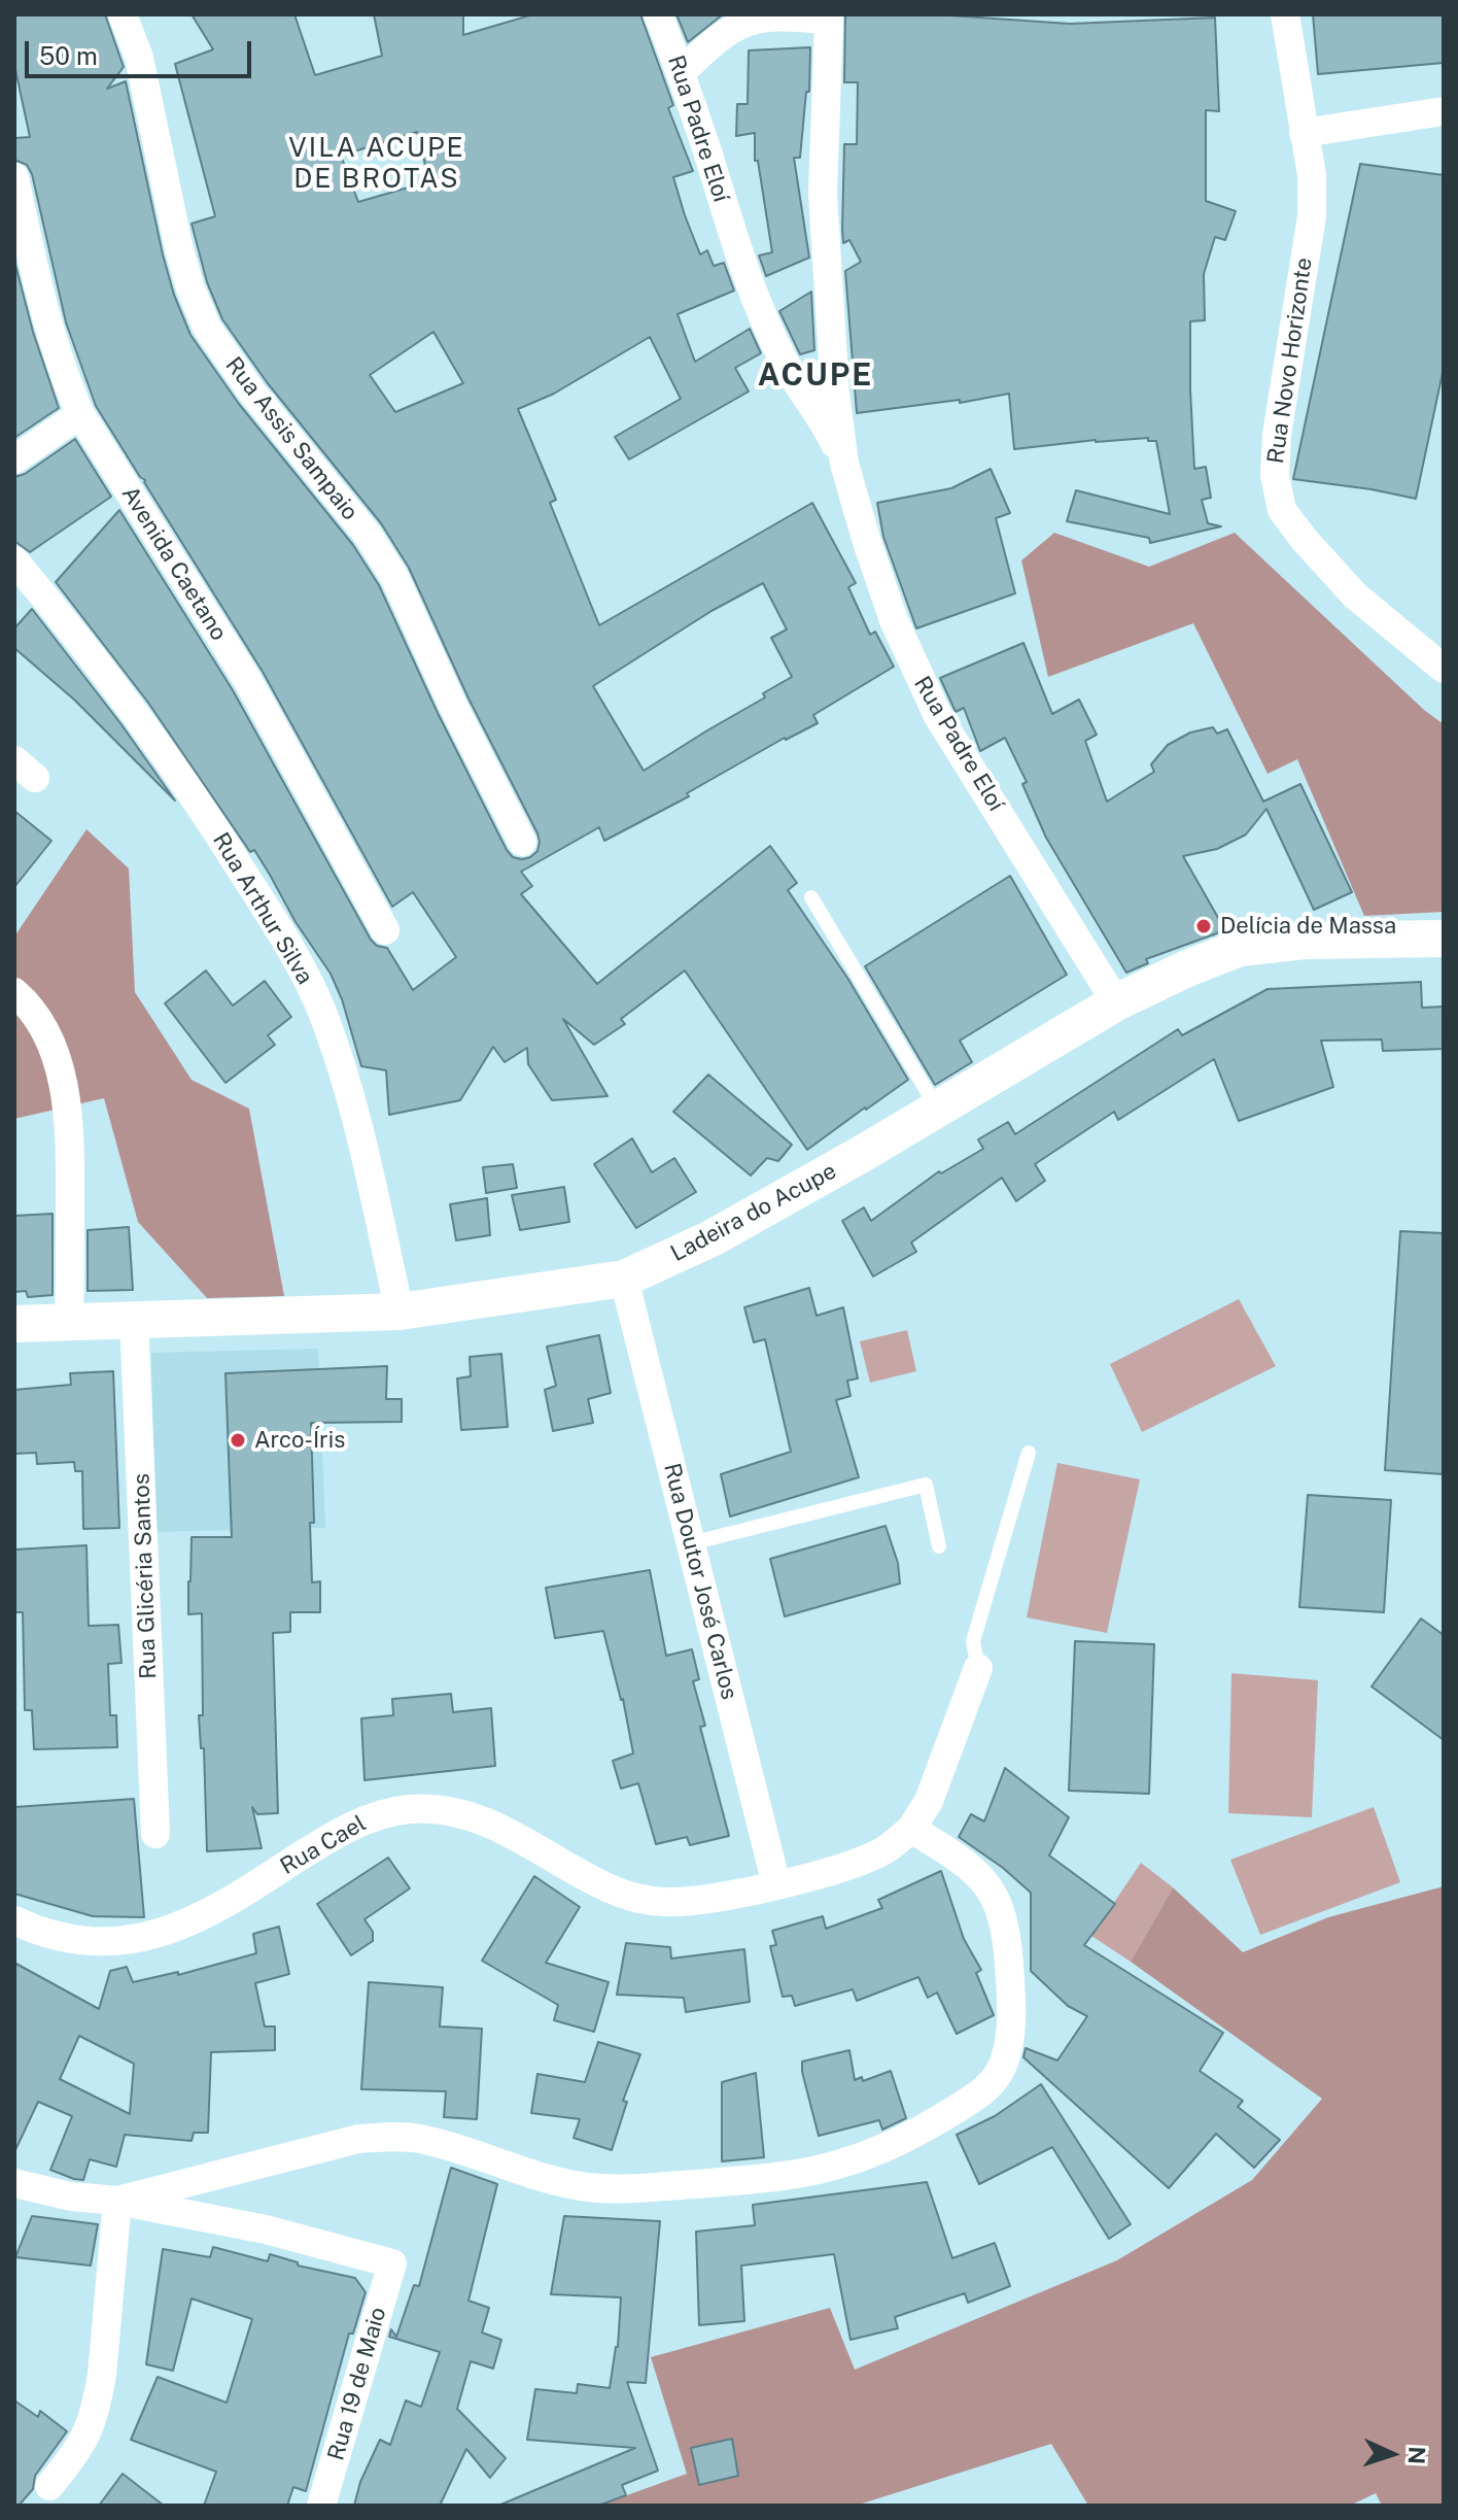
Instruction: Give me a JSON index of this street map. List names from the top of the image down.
{
  "streets": {
    "street": [
      "Rua Padre Eloí",
      "Rua Novo Horizonte",
      "Rua Assis Sampaio",
      "Avenida Caetano",
      "Rua Arthur Silva",
      "Ladeira do Acupe",
      "Rua Glicéria Santos",
      "Rua Doutor José Carlos",
      "Rua Cael",
      "Rua 19 de Maio"
    ]
  },
  "crossings": [
    ["Rua Padre Eloí", "Ladeira do Acupe"],
    ["Rua Arthur Silva", "Ladeira do Acupe"],
    ["Ladeira do Acupe", "Rua Glicéria Santos"],
    ["Ladeira do Acupe", "Rua Doutor José Carlos"],
    ["Rua Doutor José Carlos", "Rua Cael"]
  ],
  "districts": ["VILA ACUPE DE BROTAS", "ACUPE"],
  "places": ["Delícia de Massa", "Arco-Íris"],
  "scale_bar": "50 m",
  "north": "right"
}
